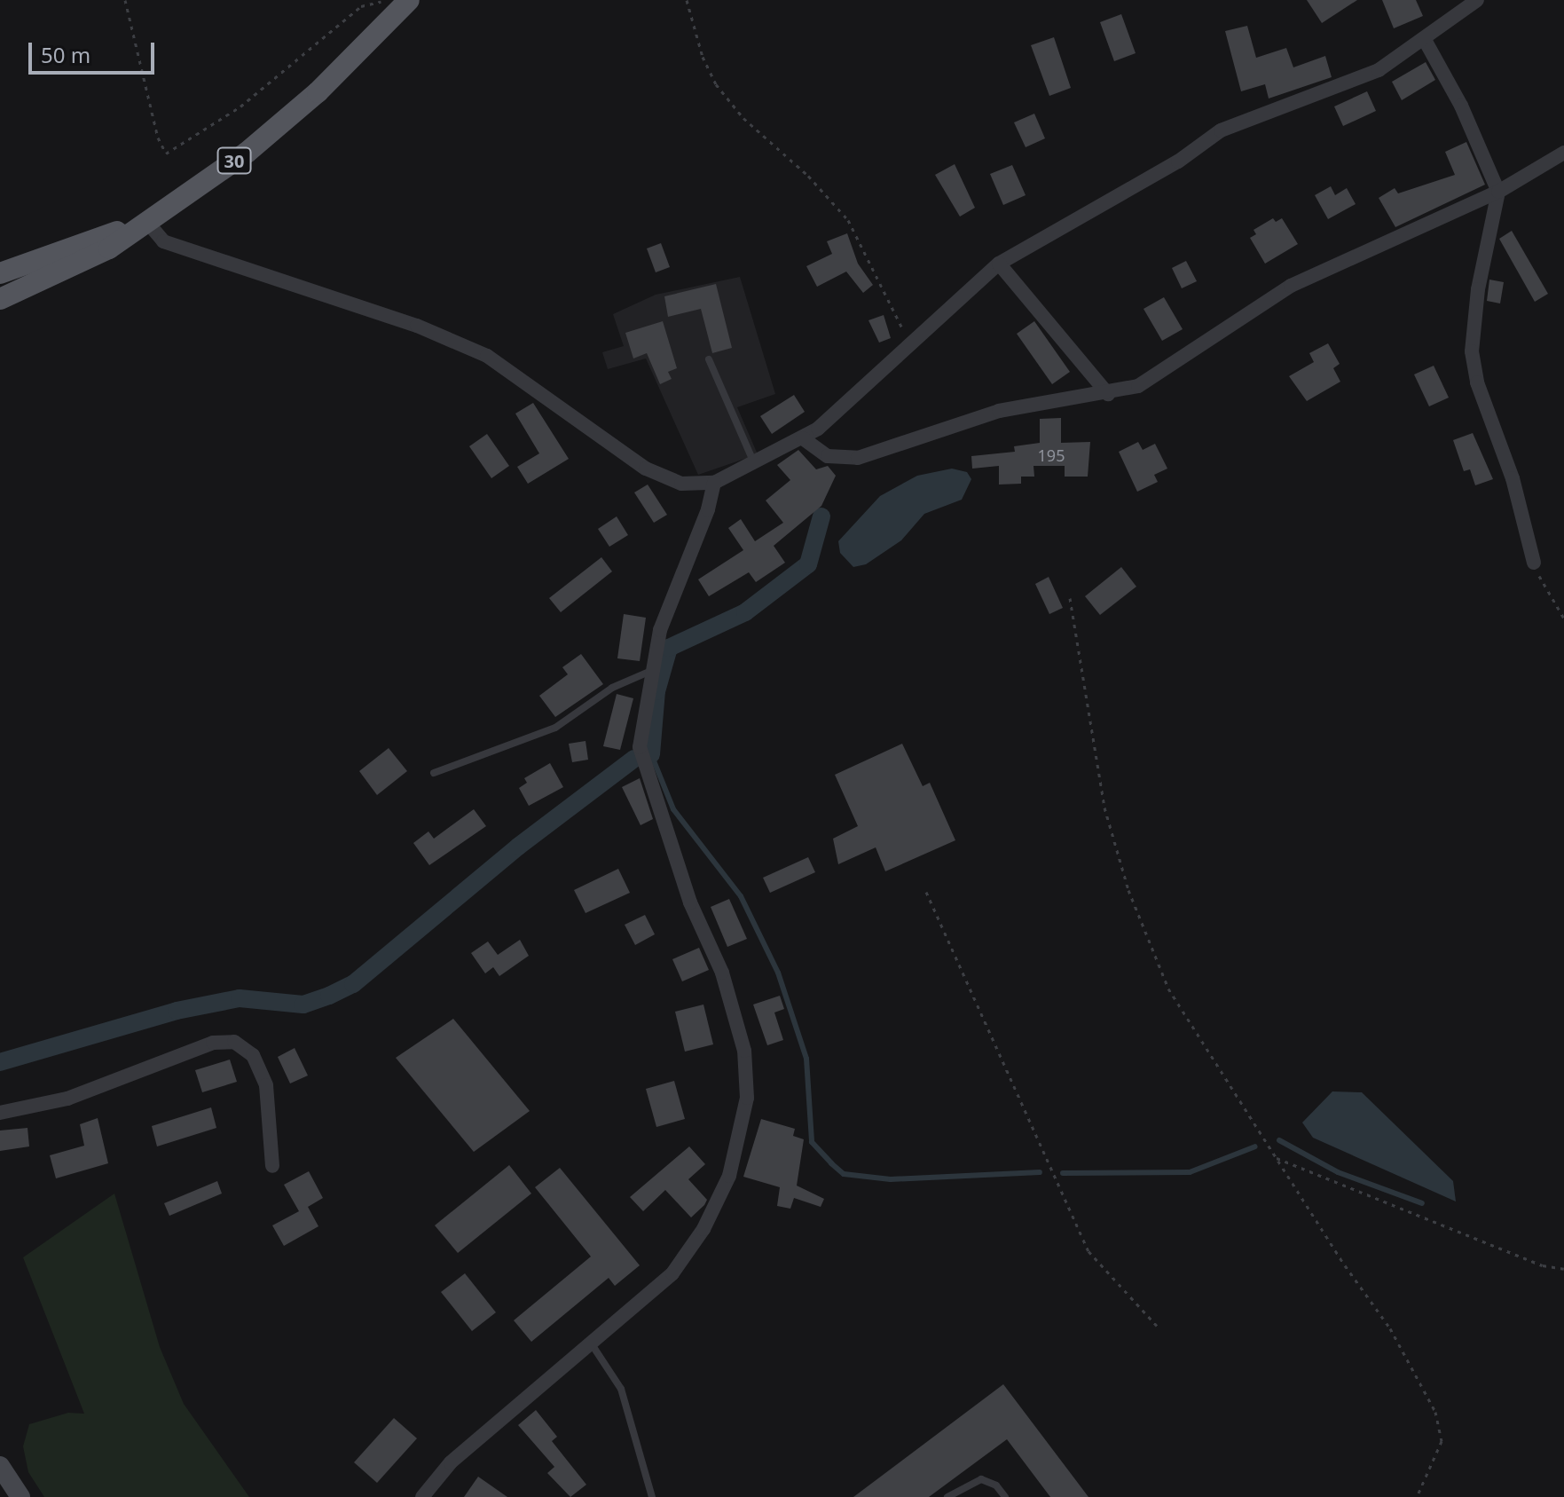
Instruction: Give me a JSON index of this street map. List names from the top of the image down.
{
  "streets": {
    "main road": ["30"]
  },
  "house_numbers": ["195"],
  "scale_bar": "50 m"
}
